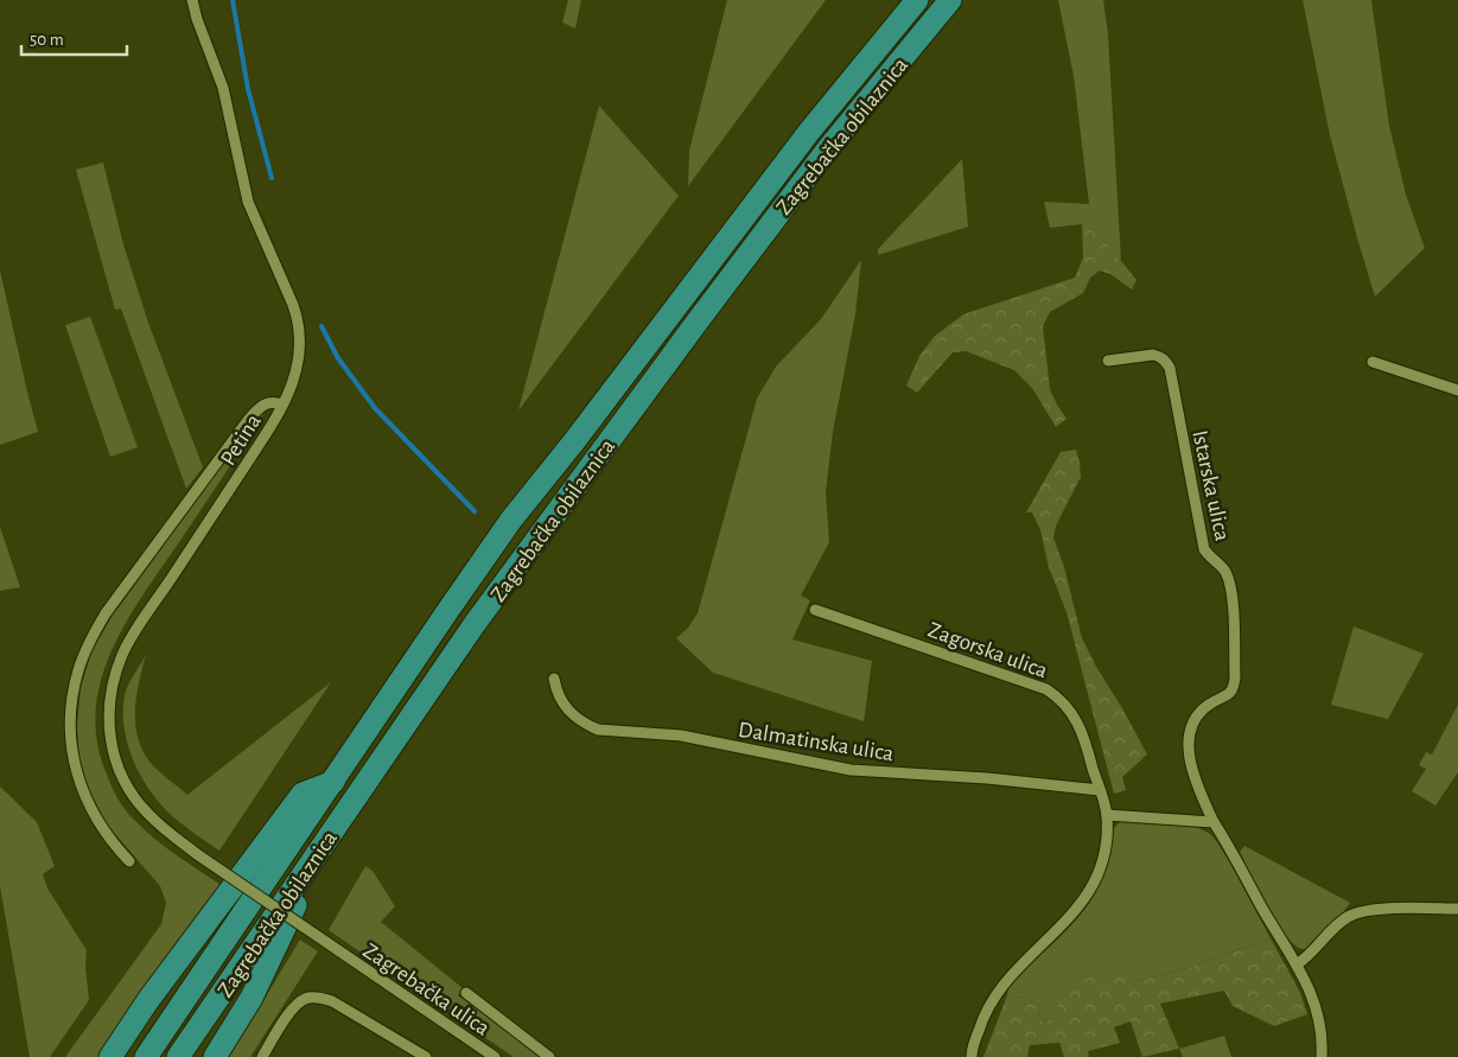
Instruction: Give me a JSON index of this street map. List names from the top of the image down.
{
  "streets": {
    "highway": ["Zagrebačka obilaznica"],
    "street": [
      "Petina",
      "Istarska ulica",
      "Zagorska ulica",
      "Dalmatinska ulica",
      "Zagrebačka ulica"
    ]
  },
  "crossings": [
    ["Petina", "Zagrebačka ulica"],
    ["Zagorska ulica", "Dalmatinska ulica"]
  ],
  "scale_bar": "50 m"
}
